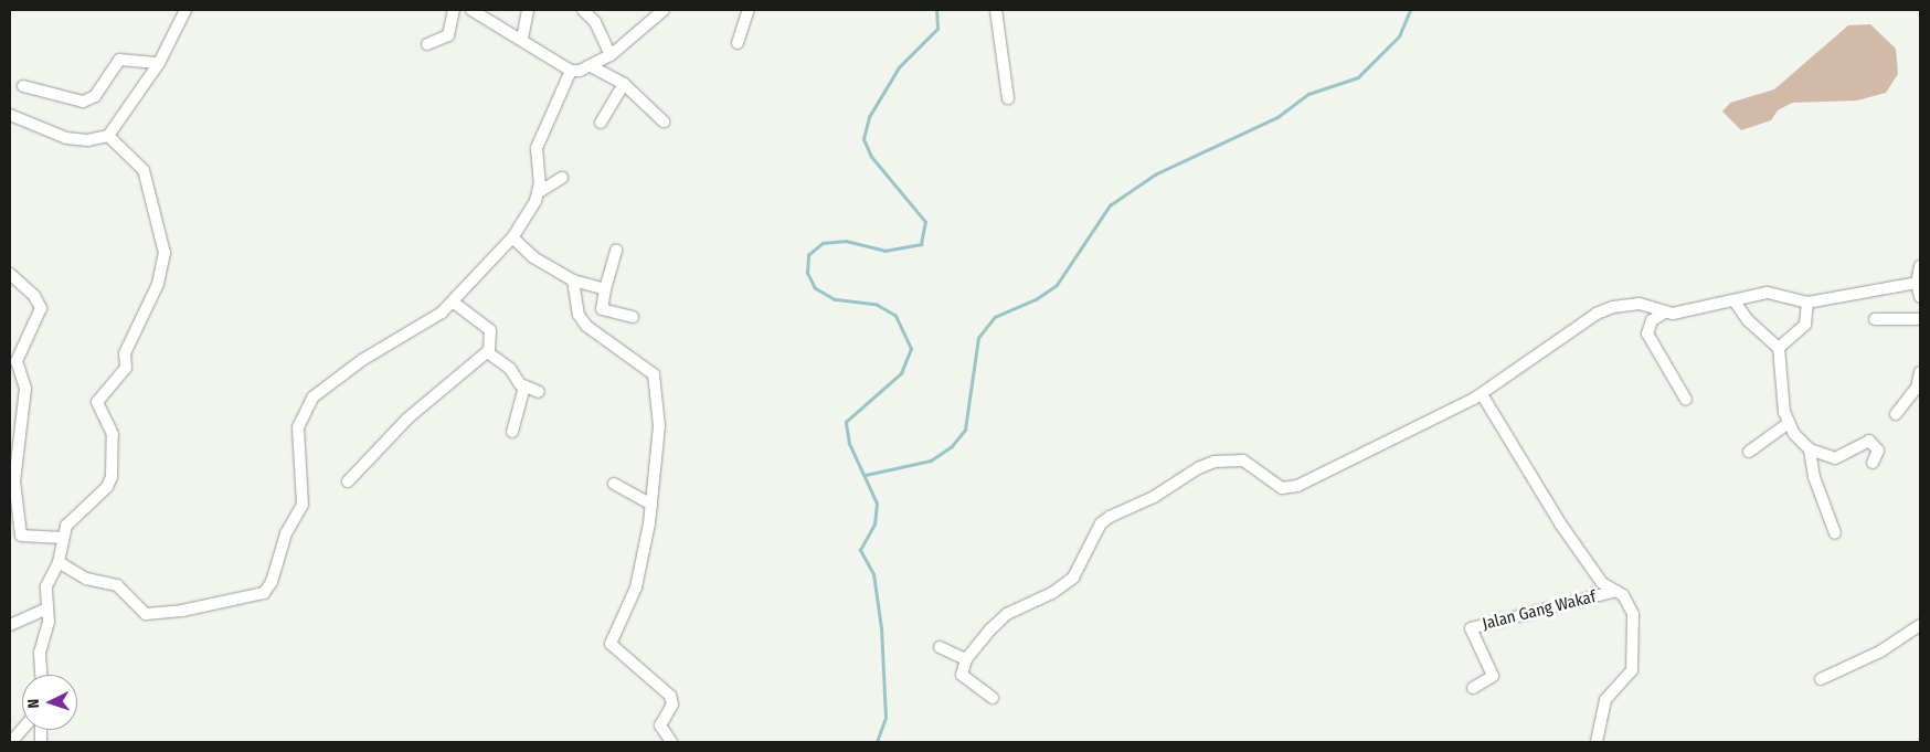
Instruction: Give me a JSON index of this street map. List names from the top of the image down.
{
  "streets": {
    "street": ["Jalan Gang Wakaf"]
  },
  "north": "left"
}
